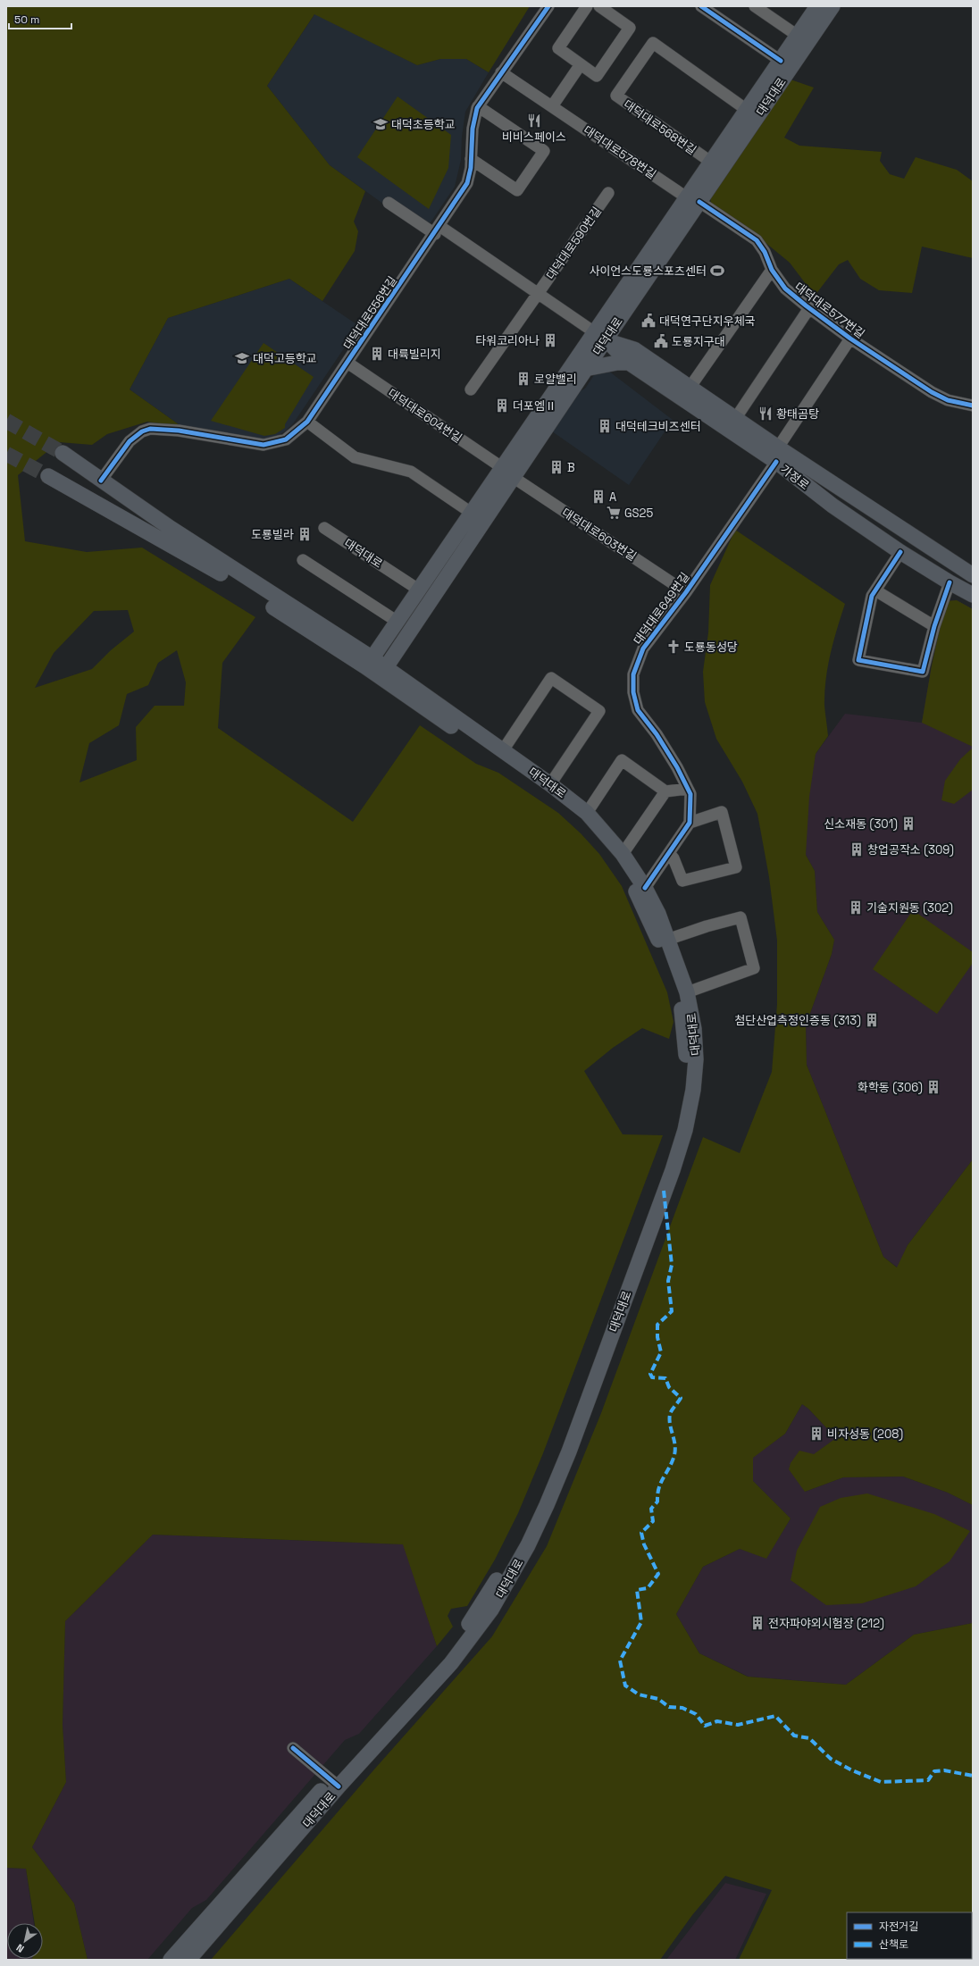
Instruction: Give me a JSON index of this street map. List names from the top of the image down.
{
  "streets": {
    "main road": ["대덕대로", "가정로"],
    "street": [
      "대덕대로568번길",
      "대덕대로578번길",
      "대덕대로590번길",
      "대덕대로577번길",
      "대덕대로556번길",
      "대덕대로604번길",
      "대덕대로603번길",
      "대덕대로649번길"
    ]
  },
  "crossings": [
    ["대덕대로", "대덕대로568번길"],
    ["대덕대로", "대덕대로578번길"],
    ["대덕대로", "대덕대로577번길"],
    ["대덕대로", "대덕대로604번길"],
    ["대덕대로", "가정로"],
    ["대덕대로", "대덕대로603번길"],
    ["대덕대로578번길", "대덕대로577번길"],
    ["대덕대로578번길", "대덕대로556번길"],
    ["대덕대로577번길", "가정로"],
    ["대덕대로556번길", "대덕대로604번길"],
    ["대덕대로604번길", "대덕대로603번길"],
    ["가정로", "대덕대로649번길"],
    ["대덕대로603번길", "대덕대로649번길"]
  ],
  "places": {
    "restaurant": ["비비스페이스", "황태곰탕"],
    "school or university": ["대덕초등학교", "대덕고등학교"],
    "sports": ["사이언스도룡스포츠센터"],
    "public building": ["대덕연구단지우체국", "도룡지구대"],
    "building": [
      "타워코리아나",
      "대륙빌리지",
      "로얄밸리",
      "더포엠Ⅱ",
      "대덕테크비즈센터",
      "B",
      "A",
      "도룡빌라",
      "신소재동 (301)",
      "창업공작소 (309)",
      "기술지원동 (302)",
      "첨단산업측정인증동 (313)",
      "화학동 (306)",
      "비자성동 (208)",
      "전자파야외시험장 (212)"
    ],
    "supermarket": ["GS25"],
    "church": ["도룡동성당"]
  },
  "legend": ["자전거길", "산책로"],
  "scale_bar": "50 m",
  "north": "bottom left"
}
